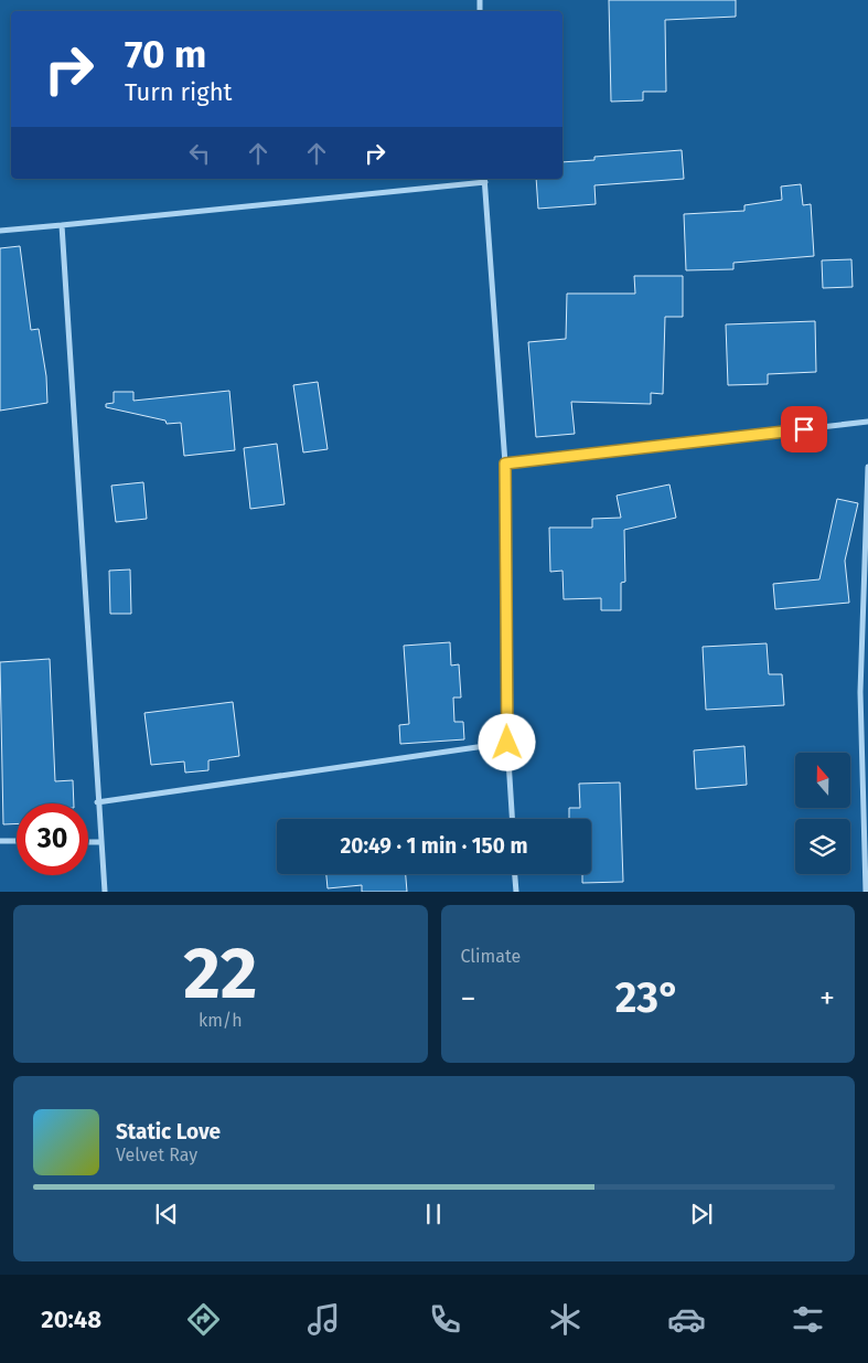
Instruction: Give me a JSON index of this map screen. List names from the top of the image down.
{
  "north": "top",
  "page": {
    "turn": ["70 m", "Turn right"],
    "limit": "30",
    "trip": "20:49 · 1 min · 150 m",
    "tile": [
      ["22", "km/h"],
      "Climate"
    ],
    "heat": ["−", "23°", "+"],
    "song": ["Static Love", "Velvet Ray"],
    "tabs": "20:48"
  }
}
